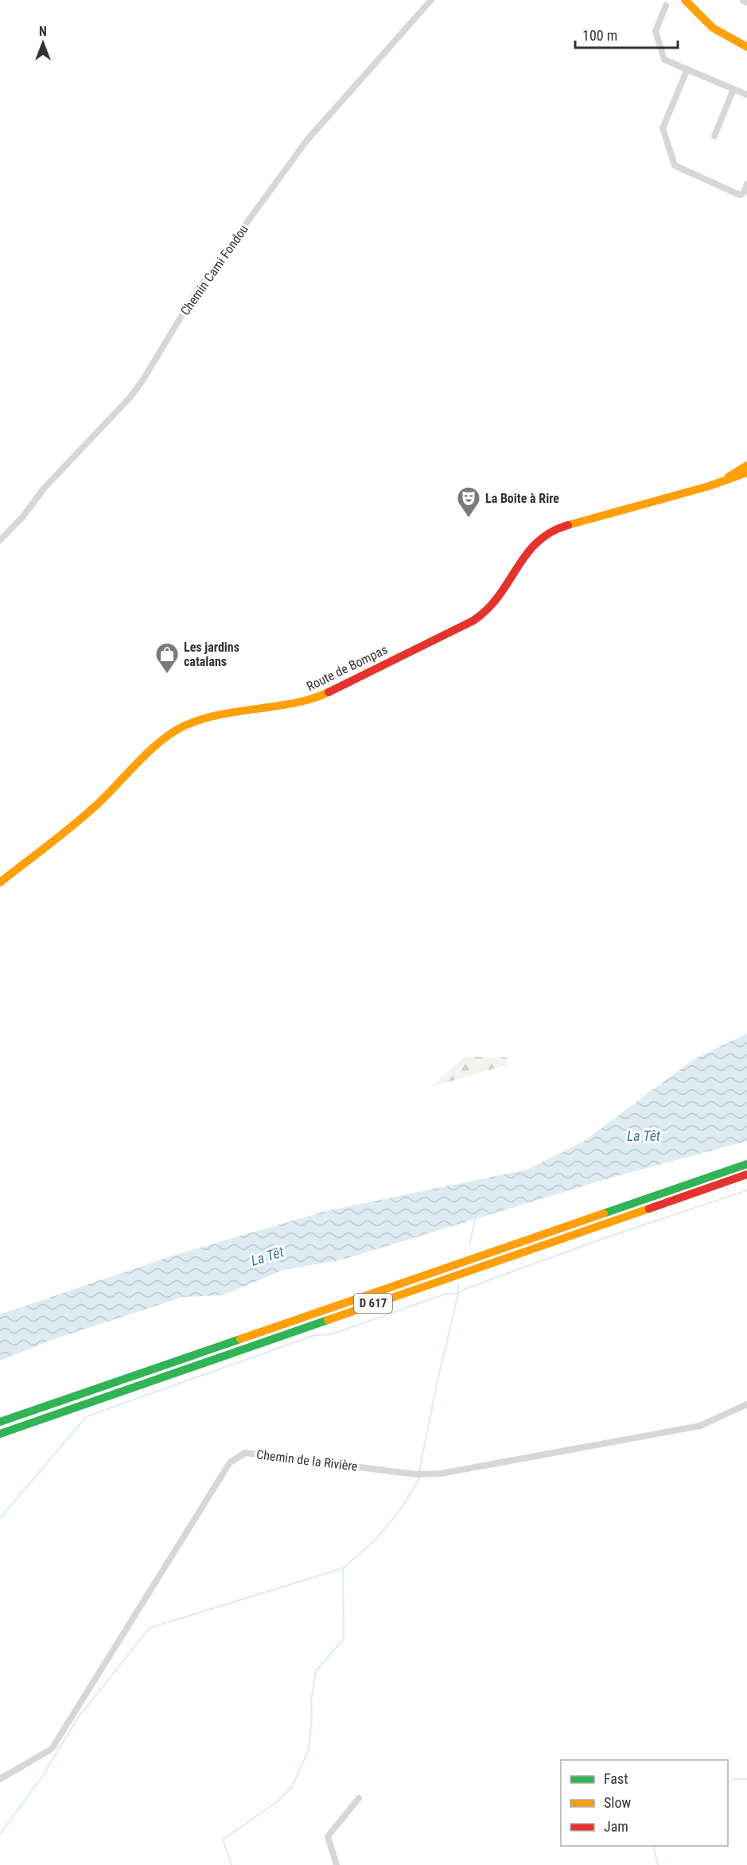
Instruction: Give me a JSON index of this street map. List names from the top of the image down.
{
  "streets": {
    "main road": ["Route de Bompas", "D 617"],
    "street": ["Chemin Cami Fondou", "Chemin de la Rivière"]
  },
  "water": ["La Têt"],
  "places": {
    "theatre": ["La Boite à Rire"],
    "shop": ["Les jardins catalans"]
  },
  "legend": ["Fast", "Slow", "Jam"],
  "scale_bar": "100 m",
  "north": "top"
}
